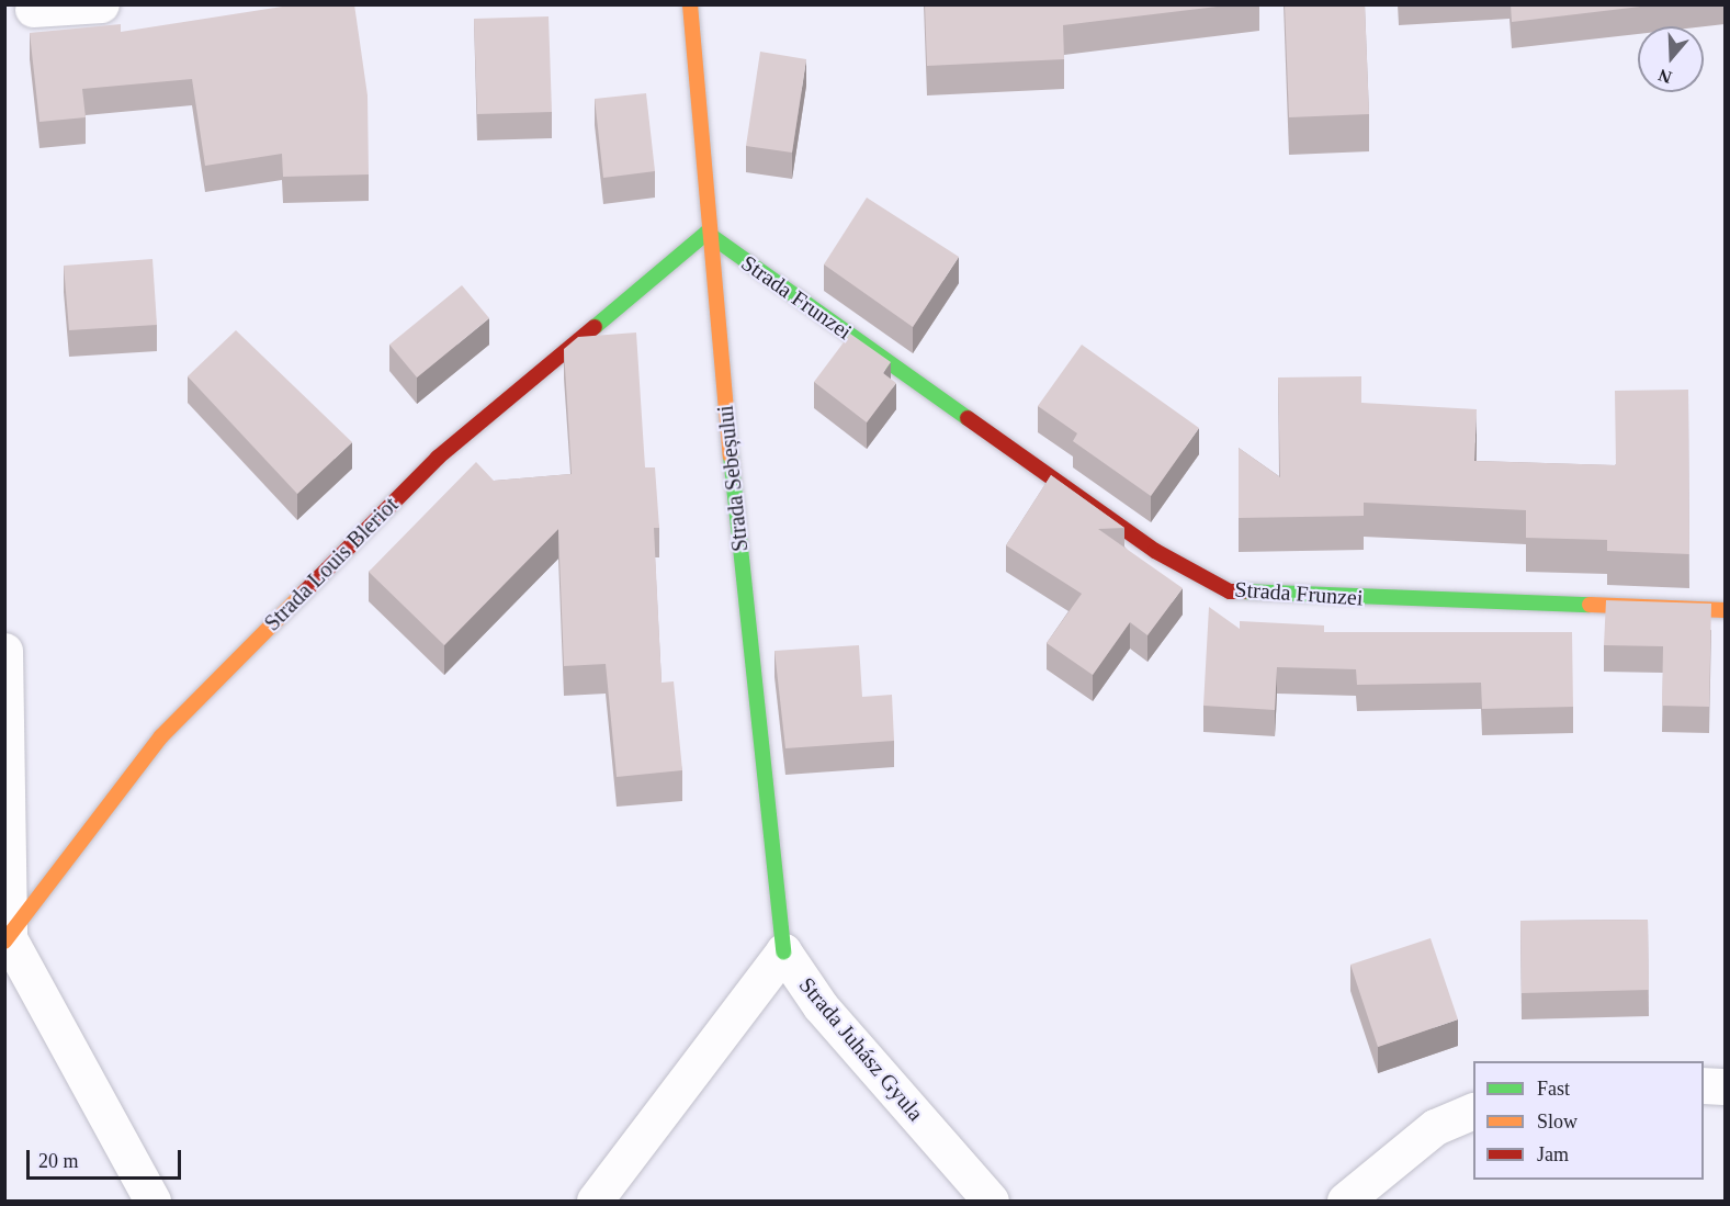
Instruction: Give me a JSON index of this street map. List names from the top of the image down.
{
  "streets": {
    "street": [
      "Strada Frunzei",
      "Strada Sebeșului",
      "Strada Louis Bleriot",
      "Strada Juhász Gyula"
    ]
  },
  "crossings": [
    ["Strada Frunzei", "Strada Sebeșului"],
    ["Strada Frunzei", "Strada Louis Bleriot"],
    ["Strada Sebeșului", "Strada Louis Bleriot"],
    ["Strada Sebeșului", "Strada Juhász Gyula"]
  ],
  "legend": ["Fast", "Slow", "Jam"],
  "scale_bar": "20 m",
  "north": "bottom"
}
